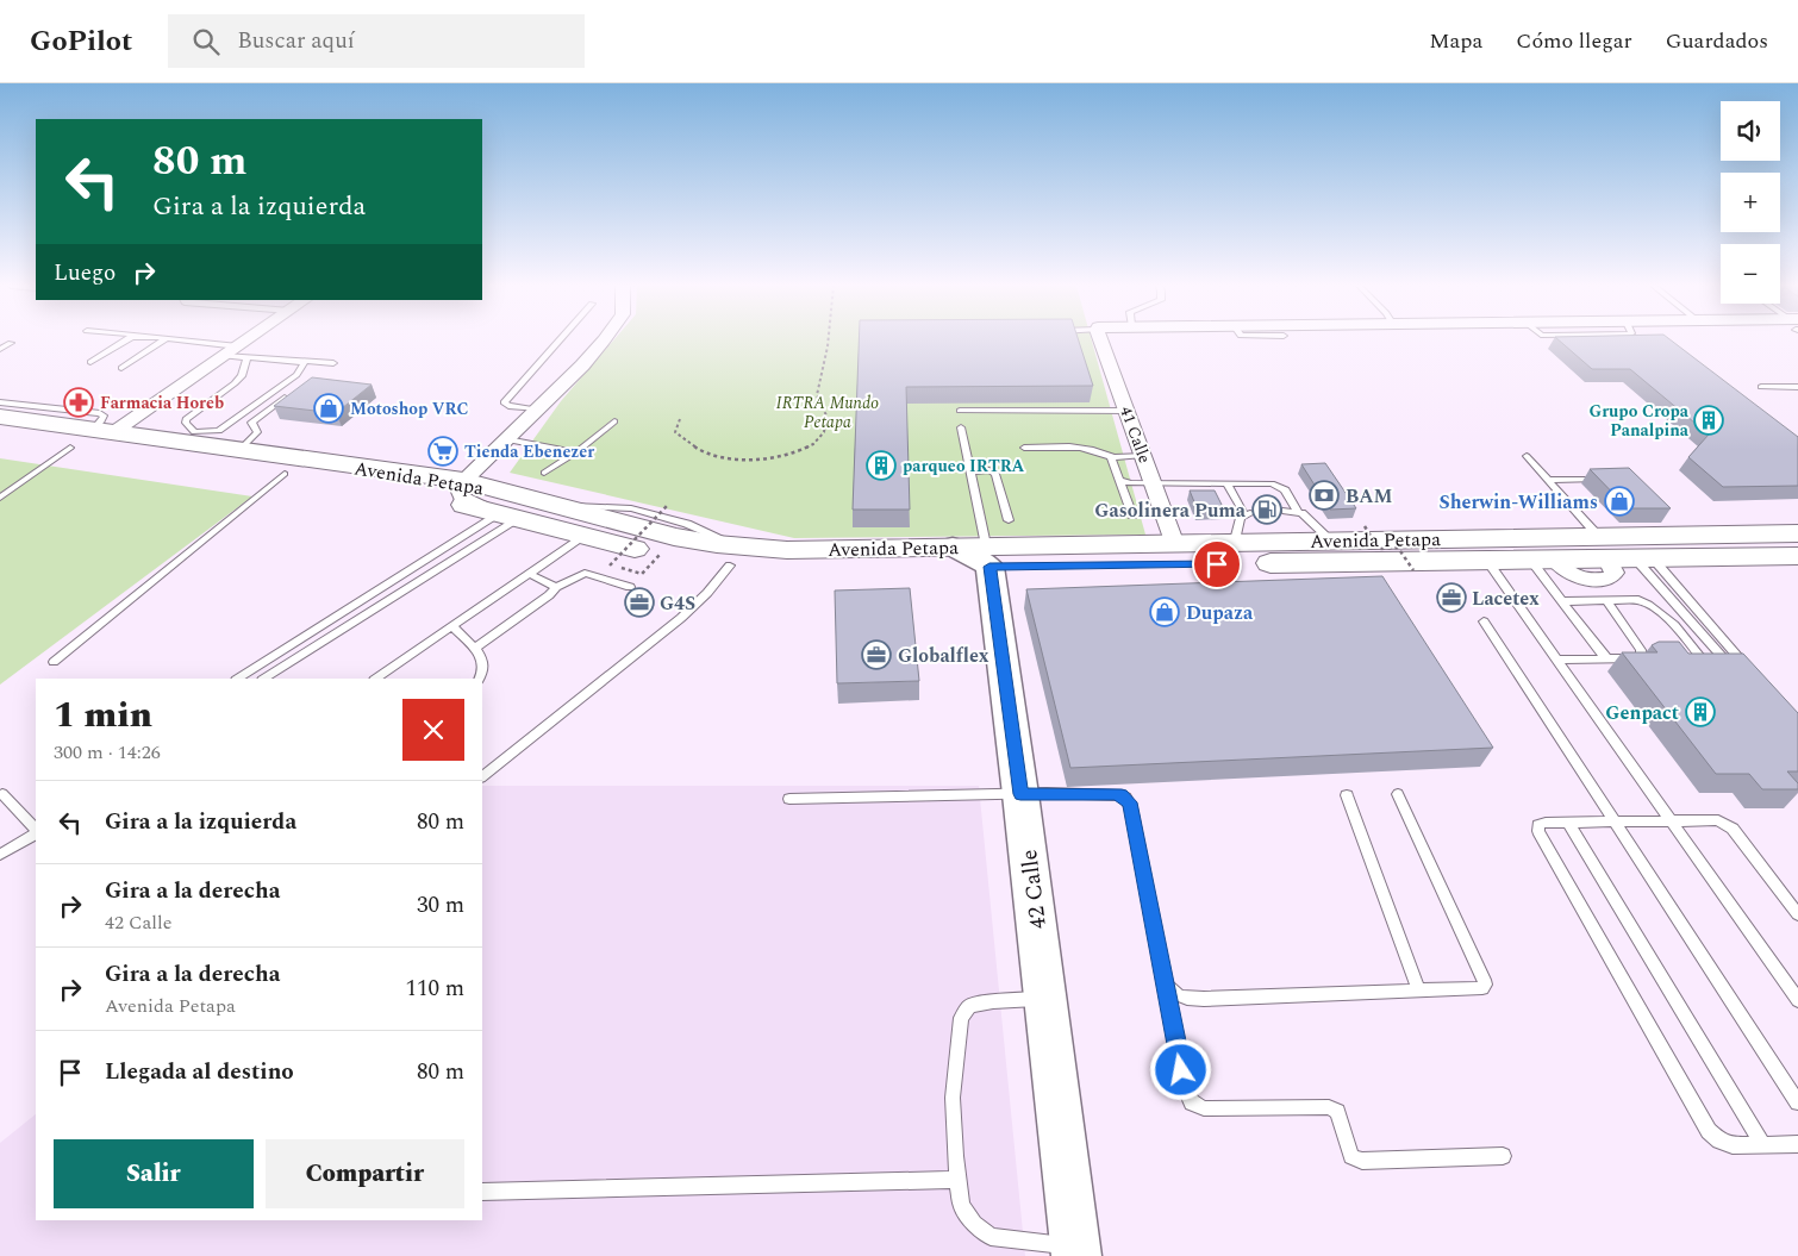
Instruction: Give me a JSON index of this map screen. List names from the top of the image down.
{
  "streets": {
    "main road": ["Avenida Petapa"],
    "street": ["41 Calle", "42 Calle"]
  },
  "crossings": [
    ["41 Calle", "Avenida Petapa"],
    ["Avenida Petapa", "42 Calle"]
  ],
  "parks": ["IRTRA Mundo Petapa"],
  "places": {
    "pharmacy": ["Farmacia Horeb"],
    "shop": ["Motoshop VRC", "Sherwin-Williams", "Dupaza"],
    "building": ["Grupo Cropa Panalpina", "parqueo IRTRA", "Genpact"],
    "supermarket": ["Tienda Ebenezer"],
    "bank": ["BAM"],
    "fuel station": ["Gasolinera Puma"],
    "office": ["Lacetex", "G4S", "Globalflex"]
  },
  "page": {
    "header": "GoPilot",
    "search": "Buscar aquí",
    "nav": ["Mapa", "Cómo llegar", "Guardados"],
    "map_buttons": ["+", "−"],
    "turn": ["80 m", "Gira a la izquierda"],
    "then": "Luego",
    "heading": ["1 min", "300 m · 14:26"],
    "list": [
      {
        "name": "Gira a la izquierda",
        "value": "80 m"
      },
      {
        "name": "Gira a la derecha",
        "note": "42 Calle",
        "value": "30 m"
      },
      {
        "name": "Gira a la derecha",
        "note": "Avenida Petapa",
        "value": "110 m"
      },
      {
        "name": "Llegada al destino",
        "value": "80 m"
      }
    ],
    "buttons": ["Salir", "Compartir"]
  }
}
